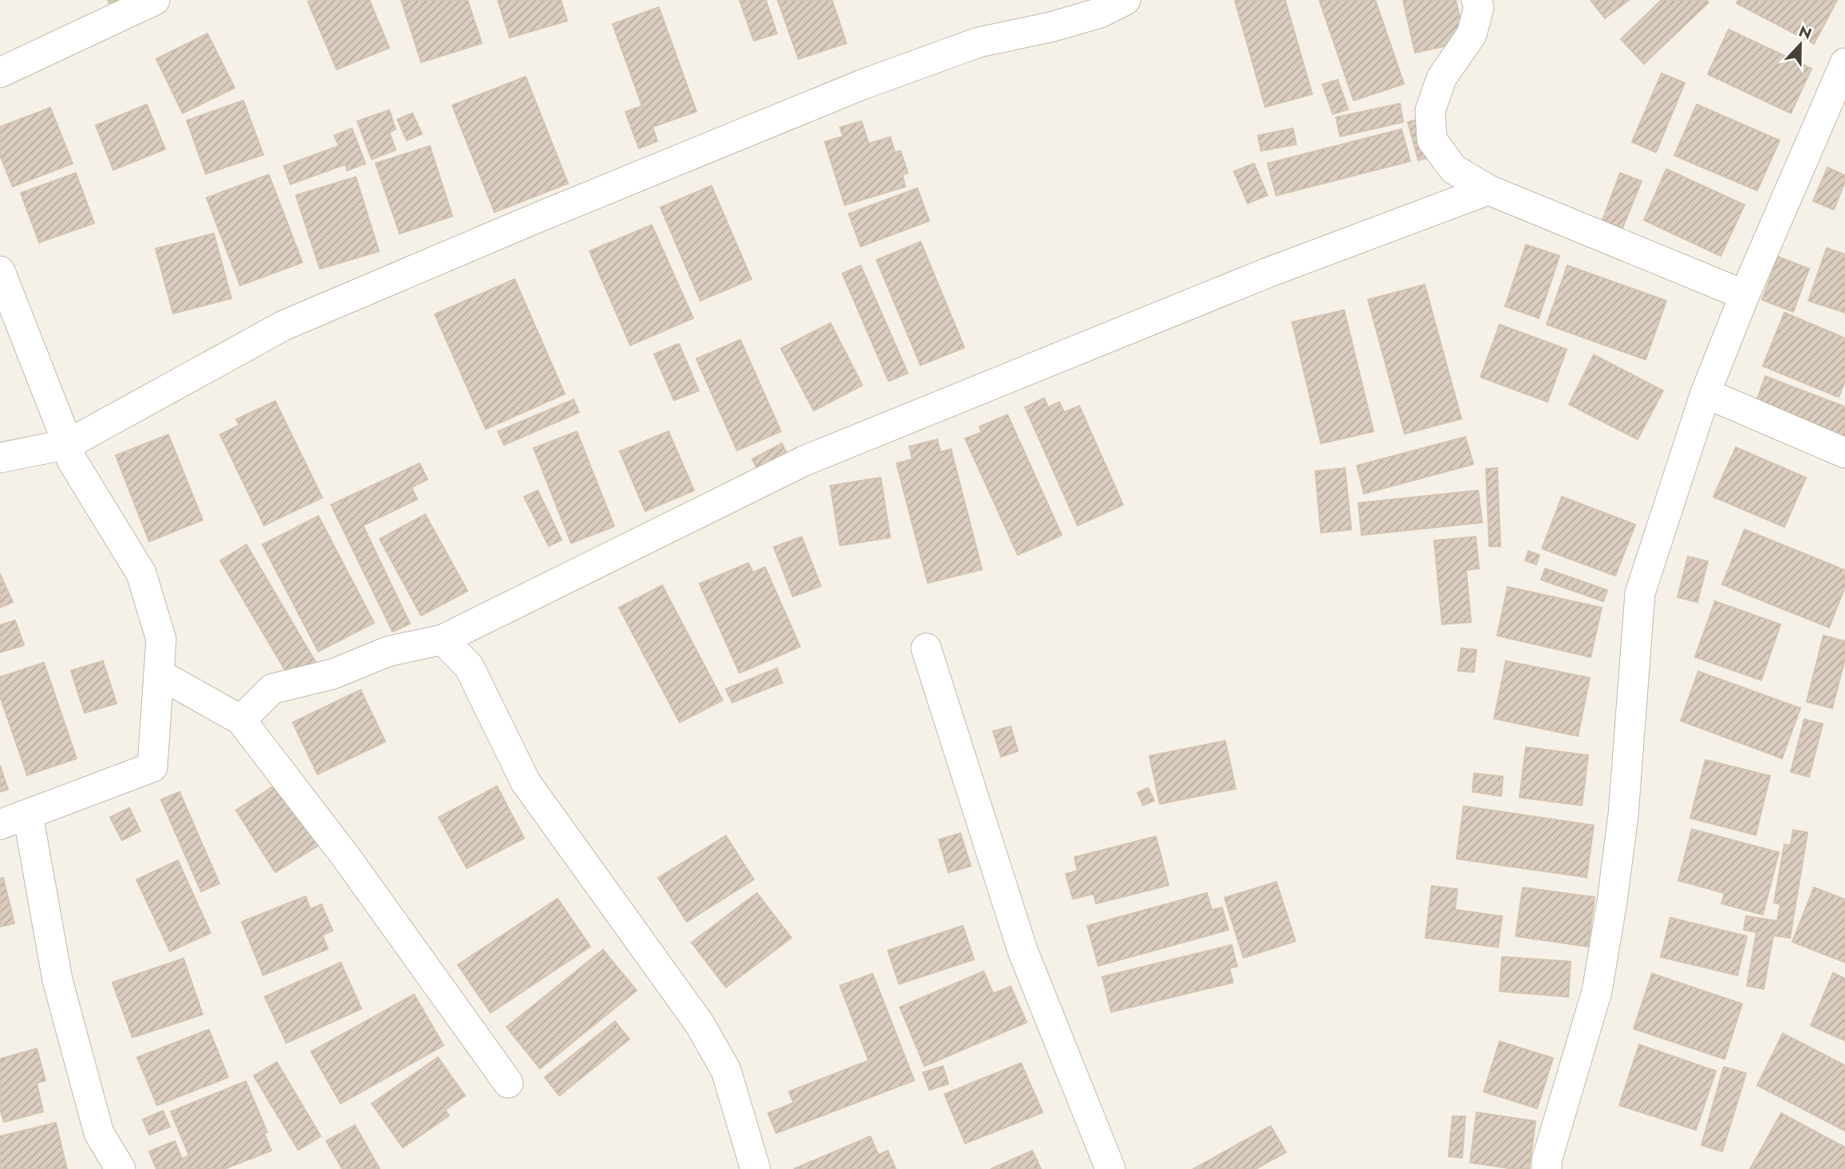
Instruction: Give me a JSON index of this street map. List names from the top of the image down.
{
  "north": "top"
}
